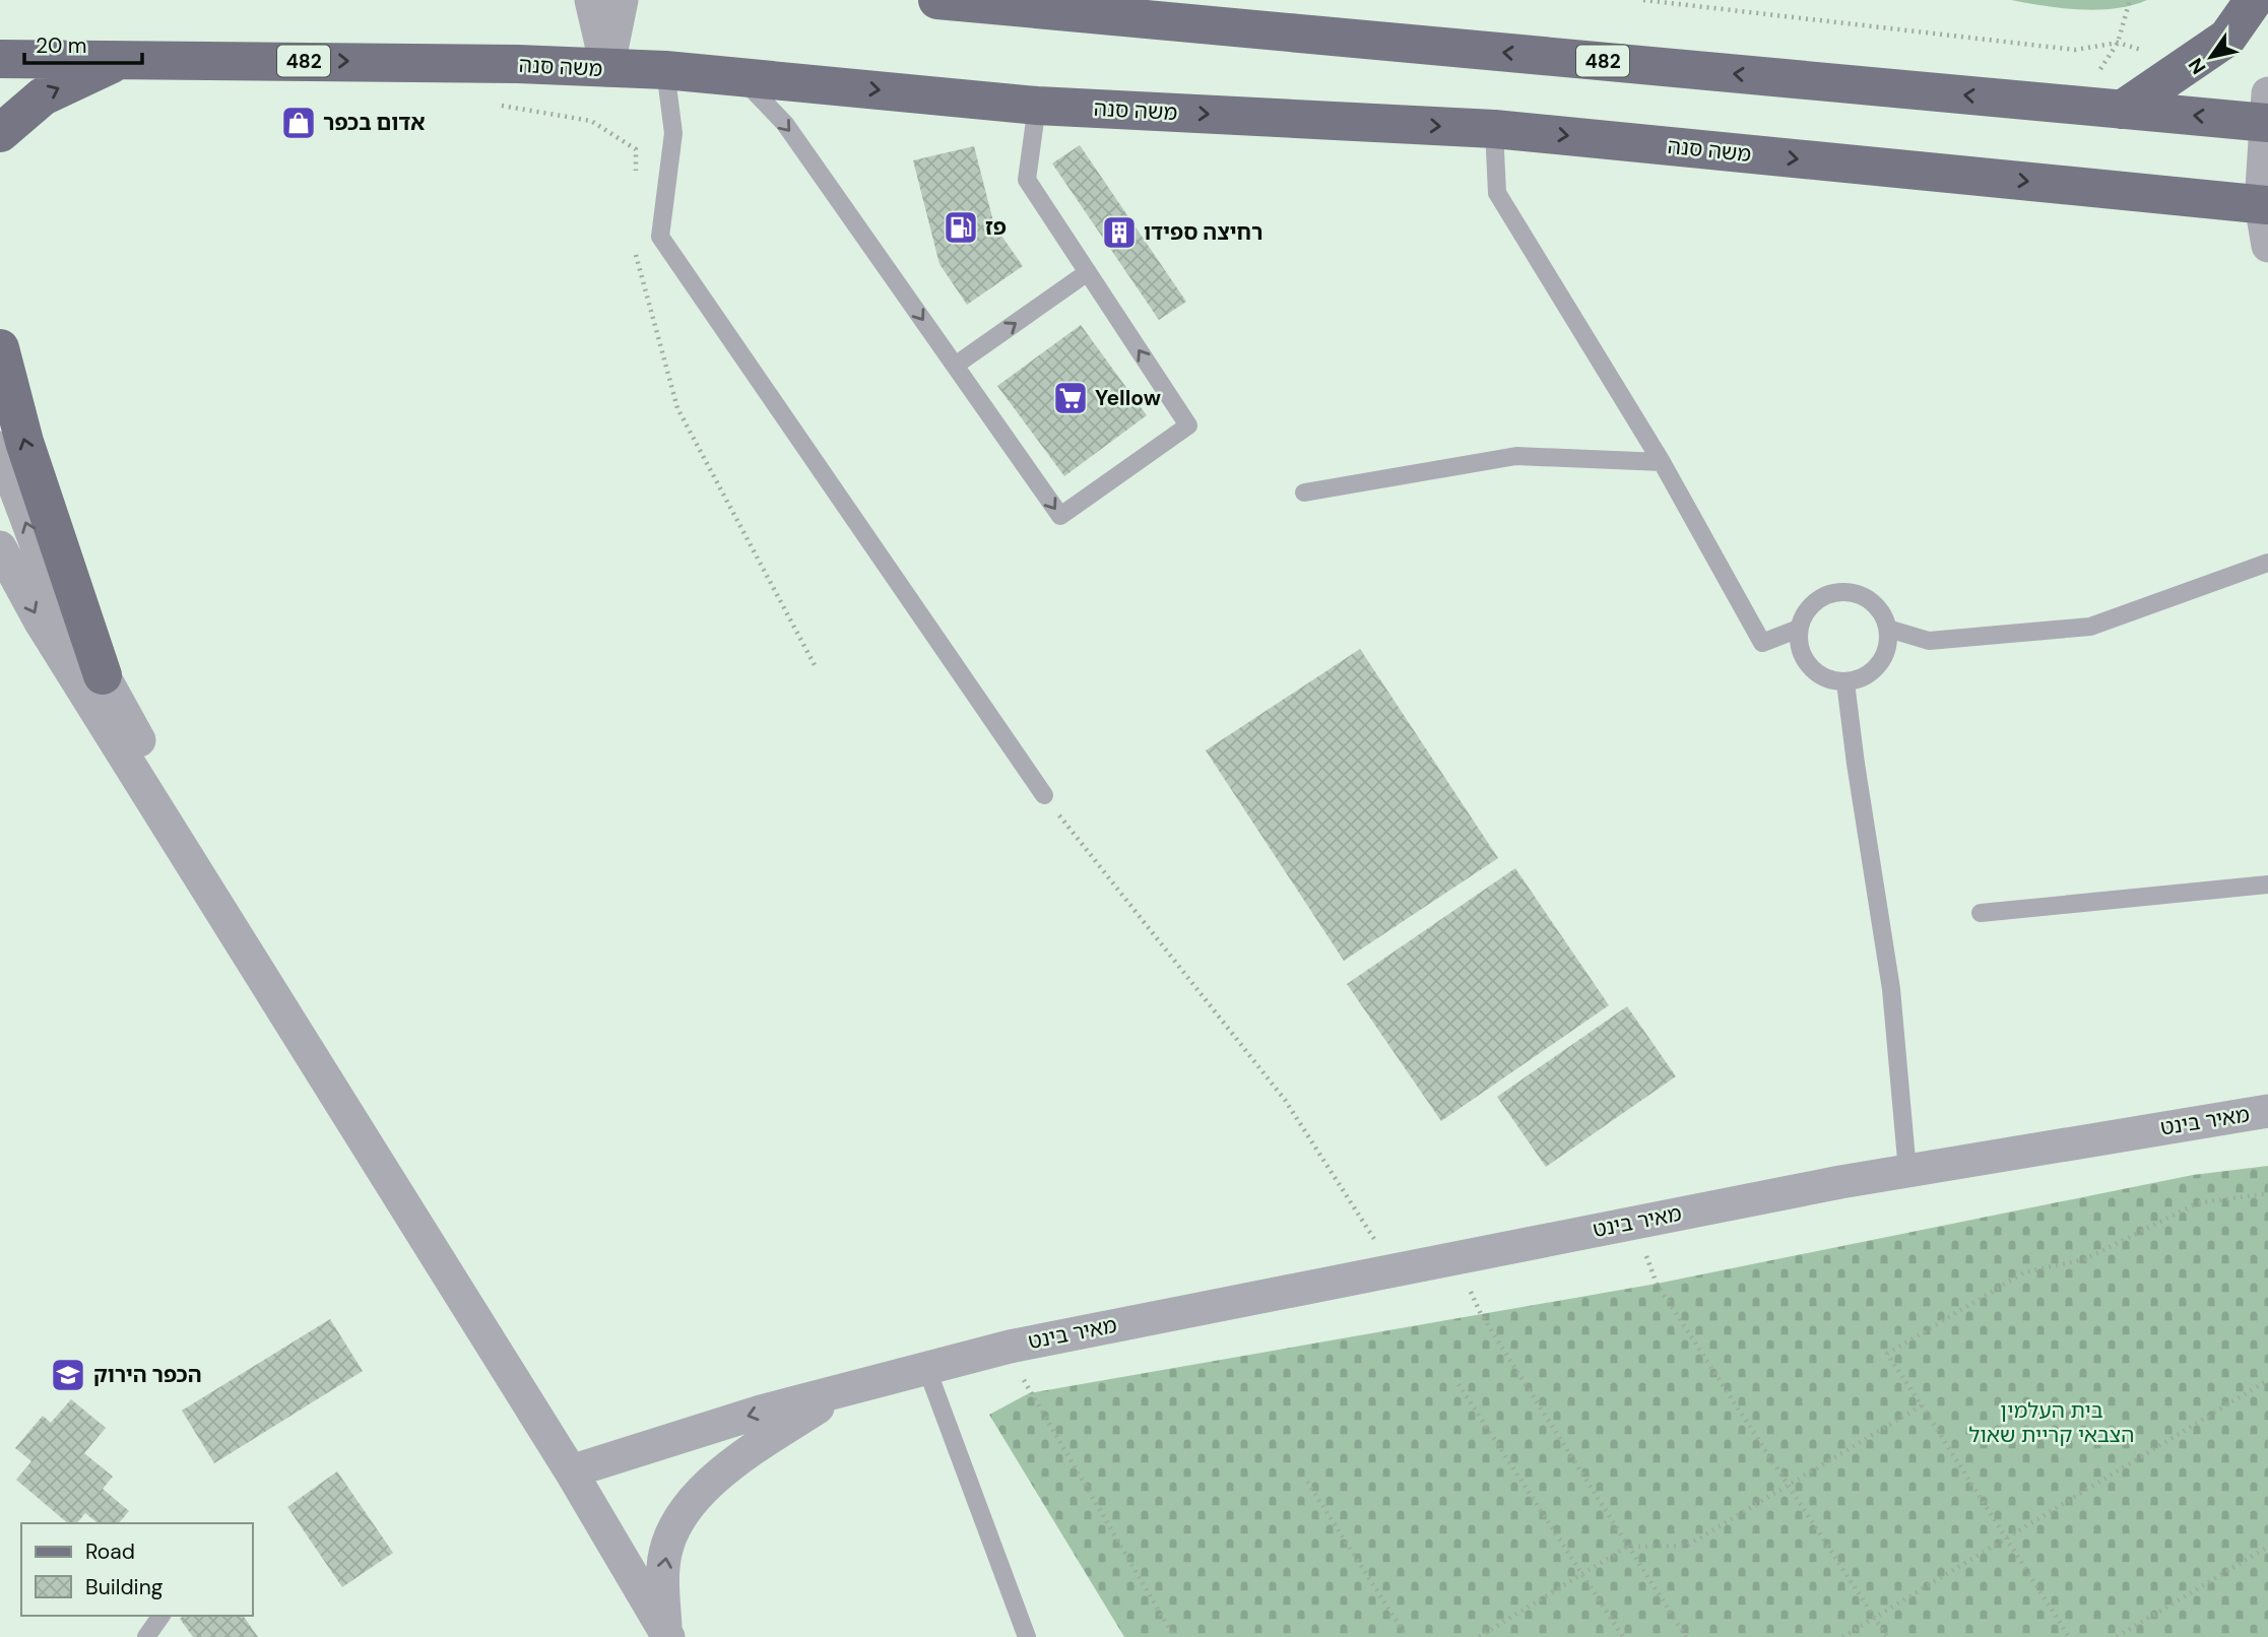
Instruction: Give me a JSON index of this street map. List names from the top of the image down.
{
  "streets": {
    "main road": ["482", "משה סנה"],
    "street": ["מאיר בינט"]
  },
  "parks": ["בית העלמין הצבאי קריית שאול"],
  "places": {
    "shop": ["אדום בכפר"],
    "fuel station": ["פז"],
    "building": ["רחיצה ספידו"],
    "supermarket": ["Yellow"],
    "school or university": ["הכפר הירוק"]
  },
  "legend": ["Road", "Building"],
  "scale_bar": "20 m",
  "north": "bottom left"
}
